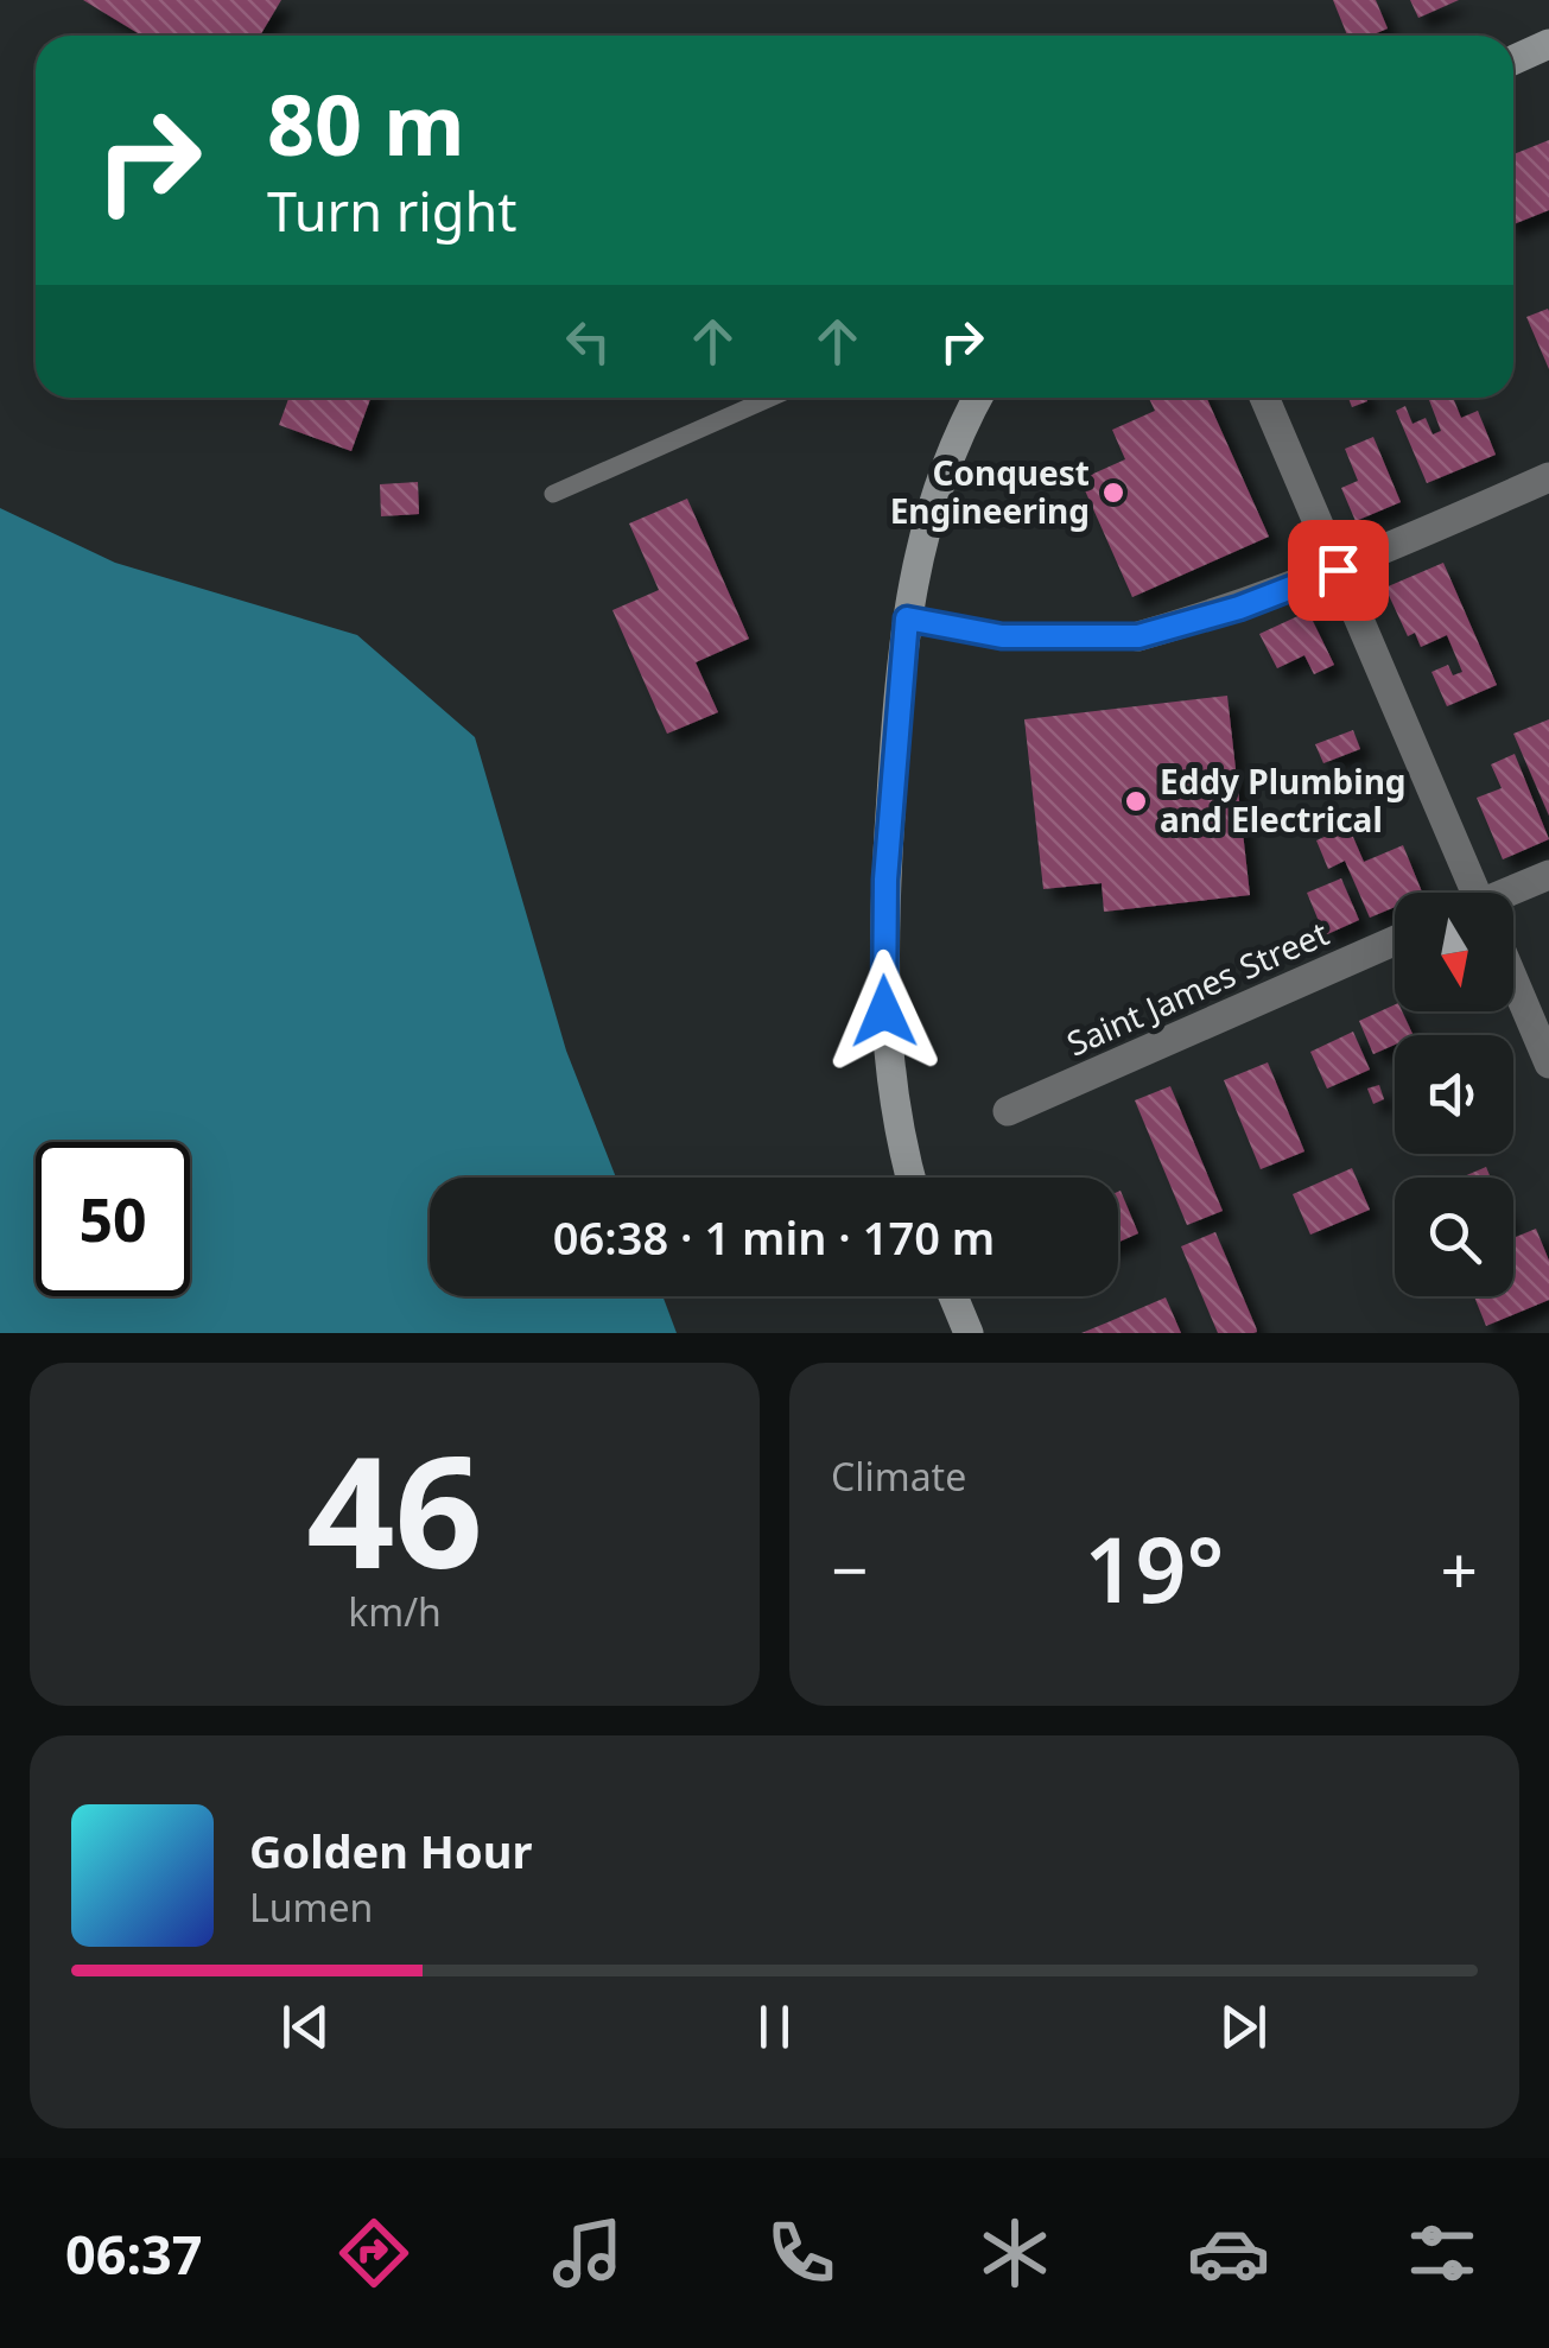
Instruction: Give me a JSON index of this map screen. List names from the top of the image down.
{
  "streets": {
    "street": ["Saint James Street"]
  },
  "places": ["Conquest Engineering", "Eddy Plumbing and Electrical"],
  "north": "bottom",
  "page": {
    "turn": ["80 m", "Turn right"],
    "limit": "50",
    "trip": "06:38 · 1 min · 170 m",
    "tile": [
      ["46", "km/h"],
      "Climate"
    ],
    "heat": ["−", "19°", "+"],
    "song": ["Golden Hour", "Lumen"],
    "tabs": "06:37"
  }
}
